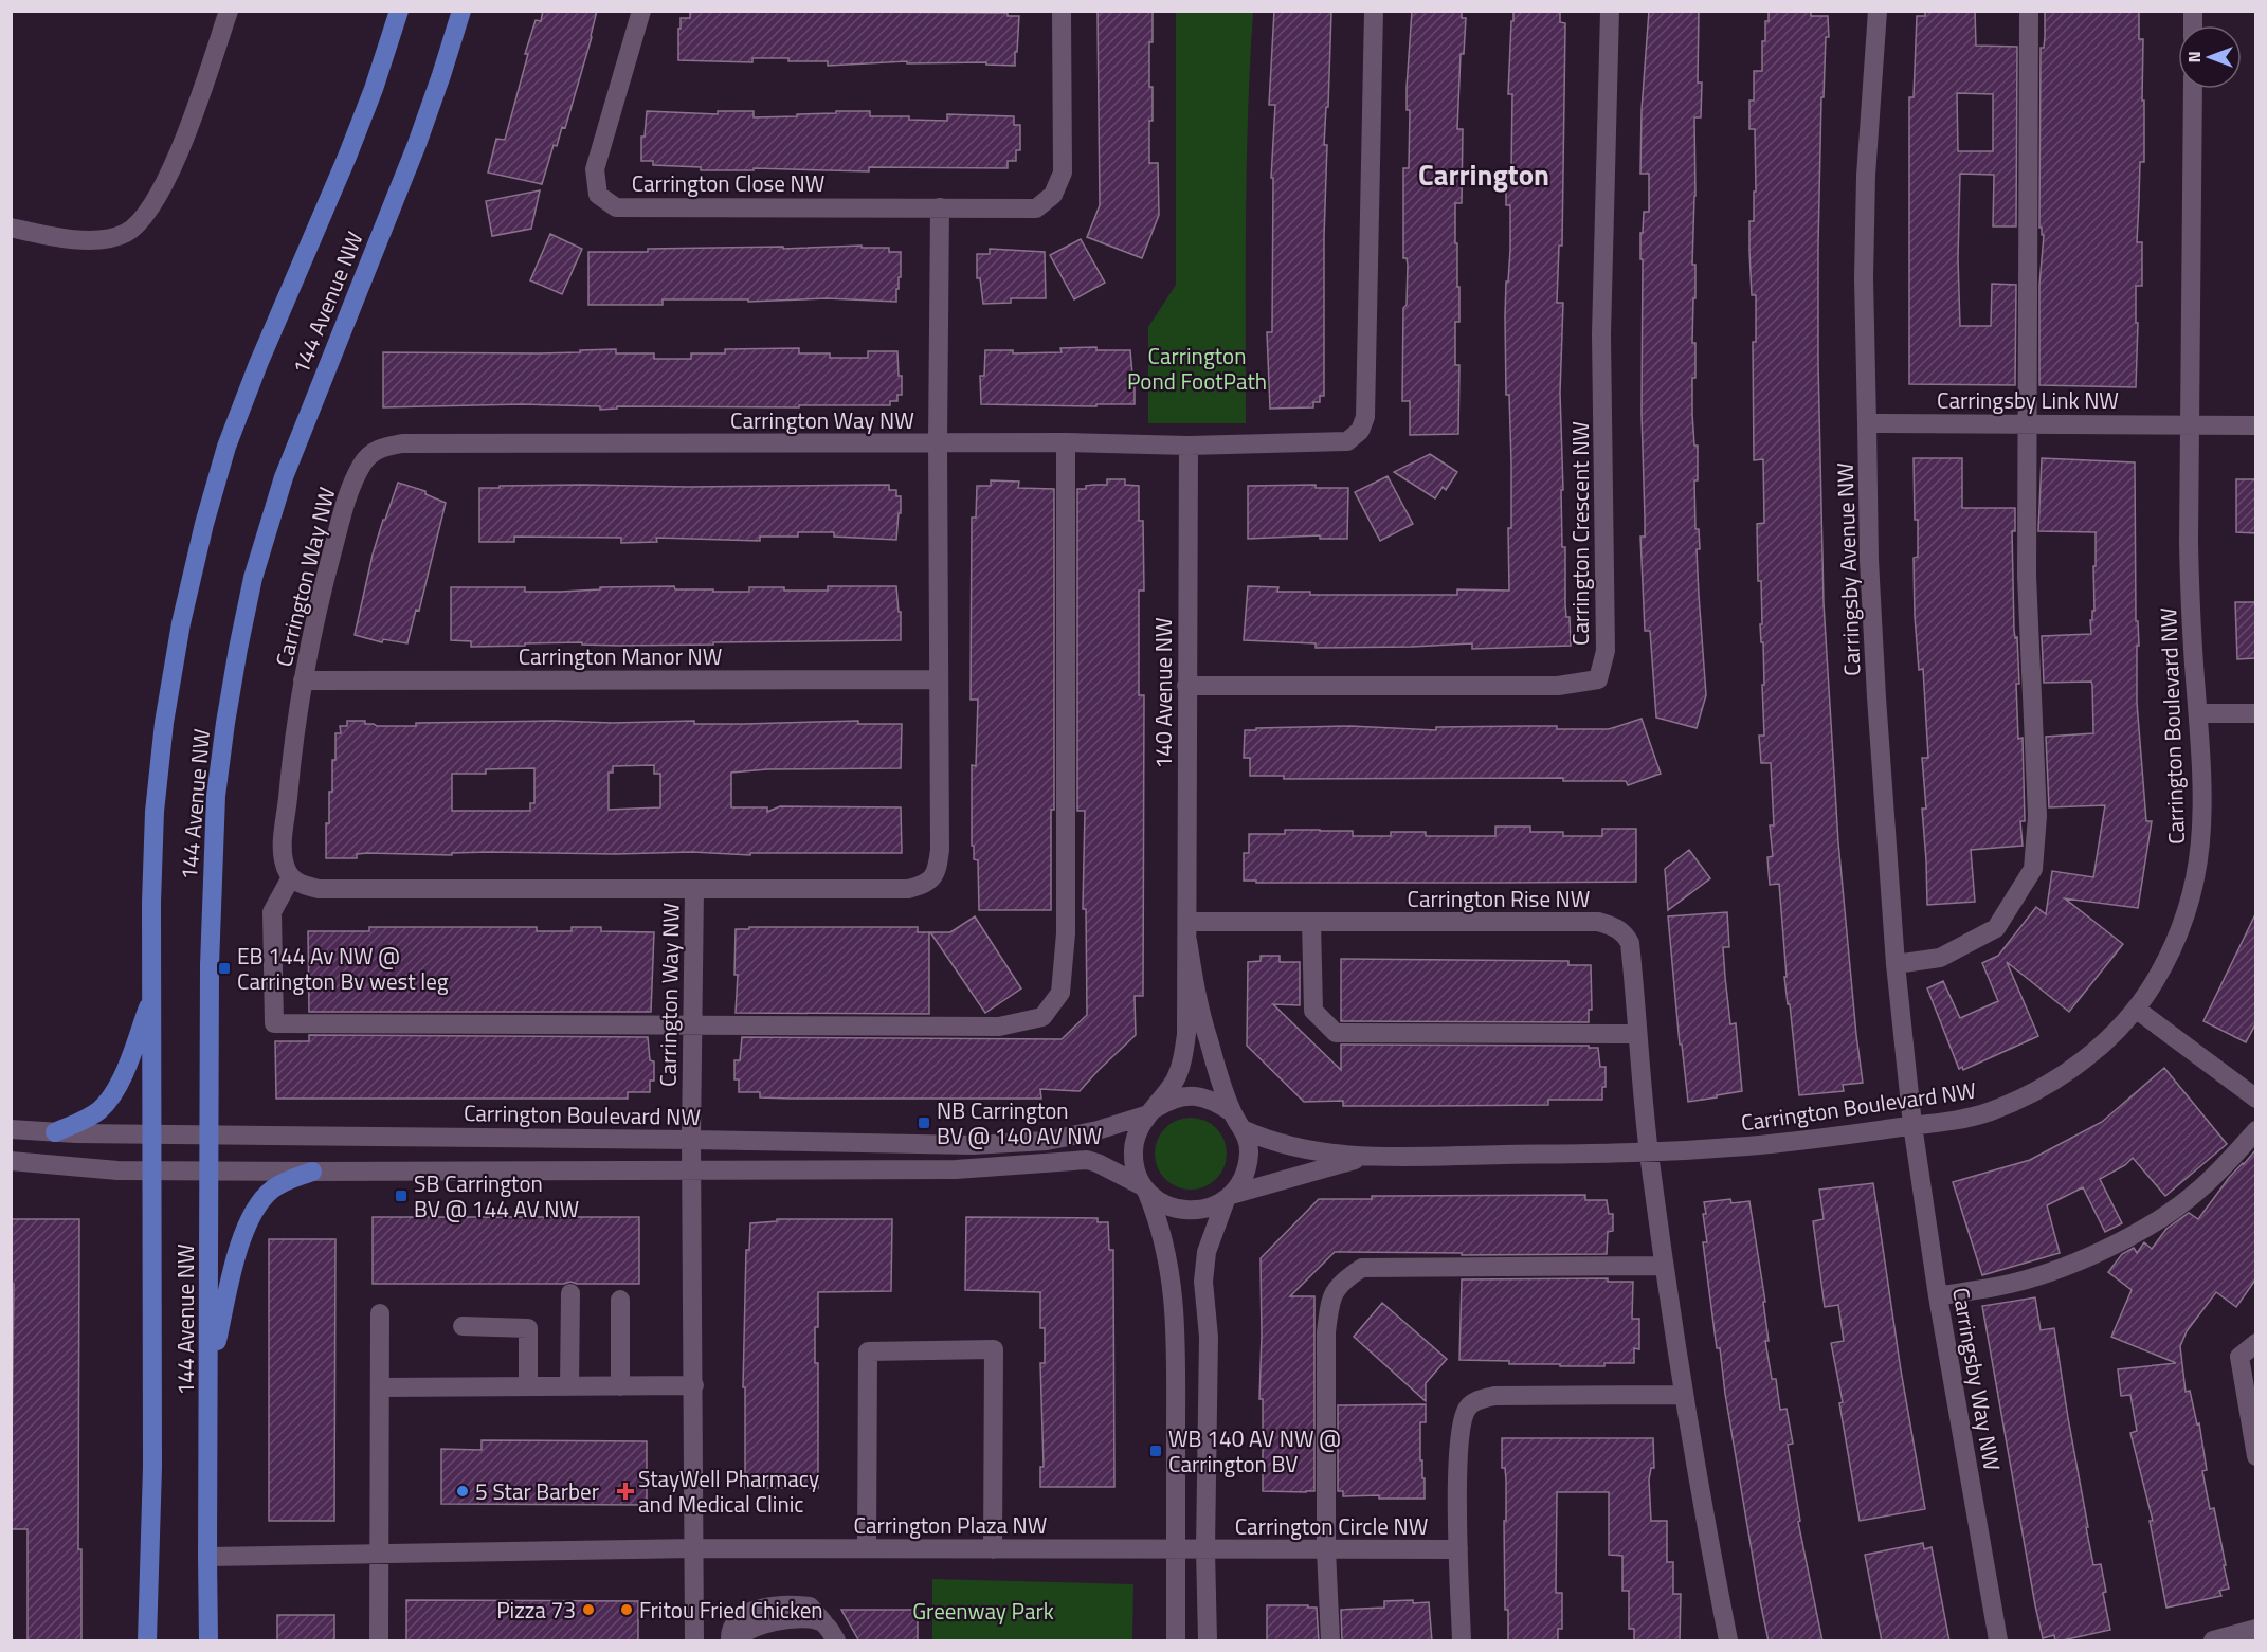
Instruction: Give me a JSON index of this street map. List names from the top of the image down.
{
  "streets": {
    "main road": ["144 Avenue NW"],
    "street": [
      "Carrington Close NW",
      "Carringsby Link NW",
      "Carrington Way NW",
      "Carrington Crescent NW",
      "Carringsby Avenue NW",
      "Carrington Manor NW",
      "140 Avenue NW",
      "Carrington Boulevard NW",
      "Carrington Rise NW",
      "Carringsby Way NW",
      "Carrington Plaza NW",
      "Carrington Circle NW"
    ]
  },
  "crossings": [
    ["144 Avenue NW", "Carrington Boulevard NW"],
    ["144 Avenue NW", "Carrington Plaza NW"],
    ["Carringsby Link NW", "Carringsby Avenue NW"],
    ["Carringsby Link NW", "Carrington Boulevard NW"],
    ["Carrington Way NW", "Carrington Manor NW"],
    ["Carrington Way NW", "140 Avenue NW"],
    ["Carrington Way NW", "Carrington Boulevard NW"],
    ["Carrington Crescent NW", "140 Avenue NW"],
    ["Carringsby Avenue NW", "Carrington Boulevard NW"],
    ["Carringsby Avenue NW", "Carringsby Way NW"],
    ["140 Avenue NW", "Carrington Boulevard NW"],
    ["140 Avenue NW", "Carrington Rise NW"],
    ["140 Avenue NW", "Carrington Plaza NW"],
    ["140 Avenue NW", "Carrington Circle NW"],
    ["Carrington Boulevard NW", "Carrington Rise NW"],
    ["Carrington Boulevard NW", "Carringsby Way NW"],
    ["Carrington Plaza NW", "Carrington Circle NW"]
  ],
  "districts": ["Carrington"],
  "parks": ["Carrington Pond FootPath", "Greenway Park"],
  "places": {
    "transit": [
      "EB 144 Av NW @ Carrington Bv west leg",
      "NB Carrington BV @ 140 AV NW",
      "SB Carrington BV @ 144 AV NW",
      "WB 140 AV NW @ Carrington BV"
    ],
    "other": ["5 Star Barber", "Pizza 73", "Fritou Fried Chicken"],
    "health": ["StayWell Pharmacy and Medical Clinic"]
  },
  "north": "left"
}
